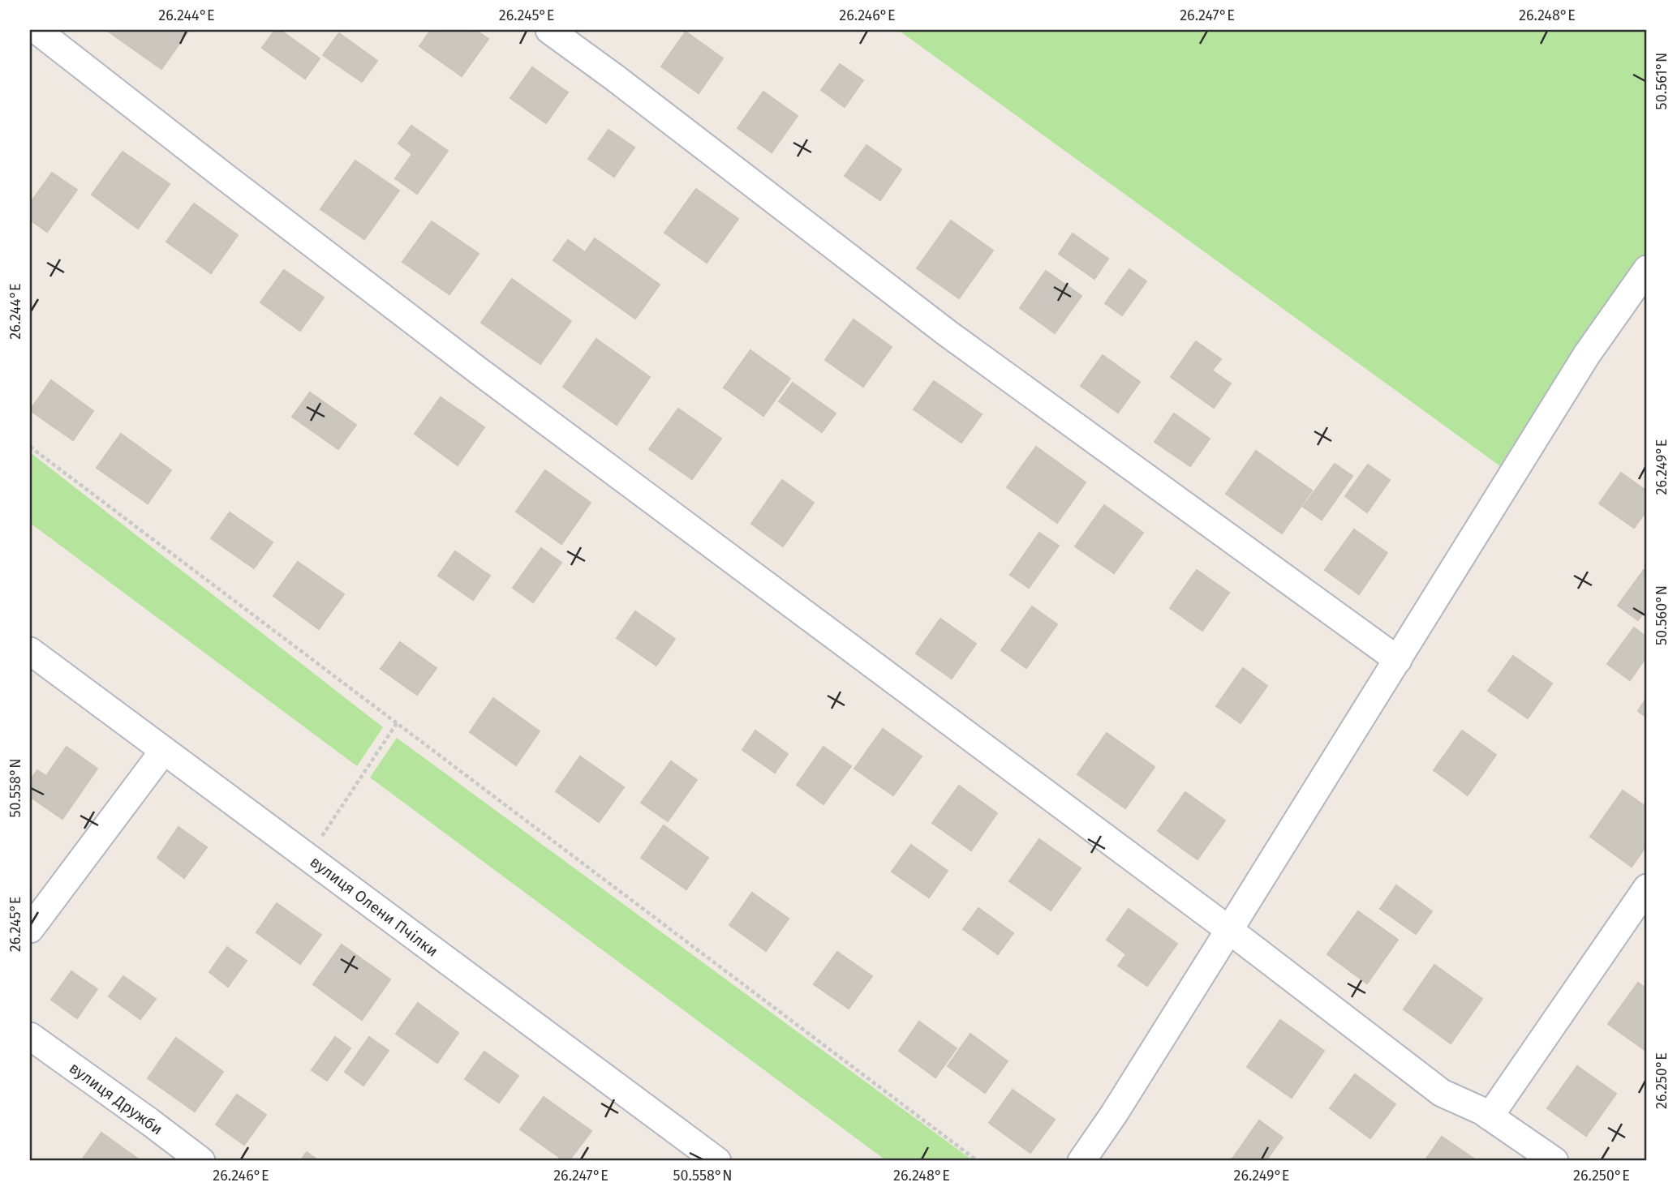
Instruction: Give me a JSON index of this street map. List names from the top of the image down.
{
  "streets": {
    "street": ["вулиця Олени Пчілки", "вулиця Дружби"]
  },
  "coordinates": [
    "26.244°E",
    "26.245°E",
    "26.246°E",
    "26.247°E",
    "26.248°E",
    "50.561°N",
    "26.249°E",
    "50.560°N",
    "50.558°N",
    "26.250°E"
  ]
}
